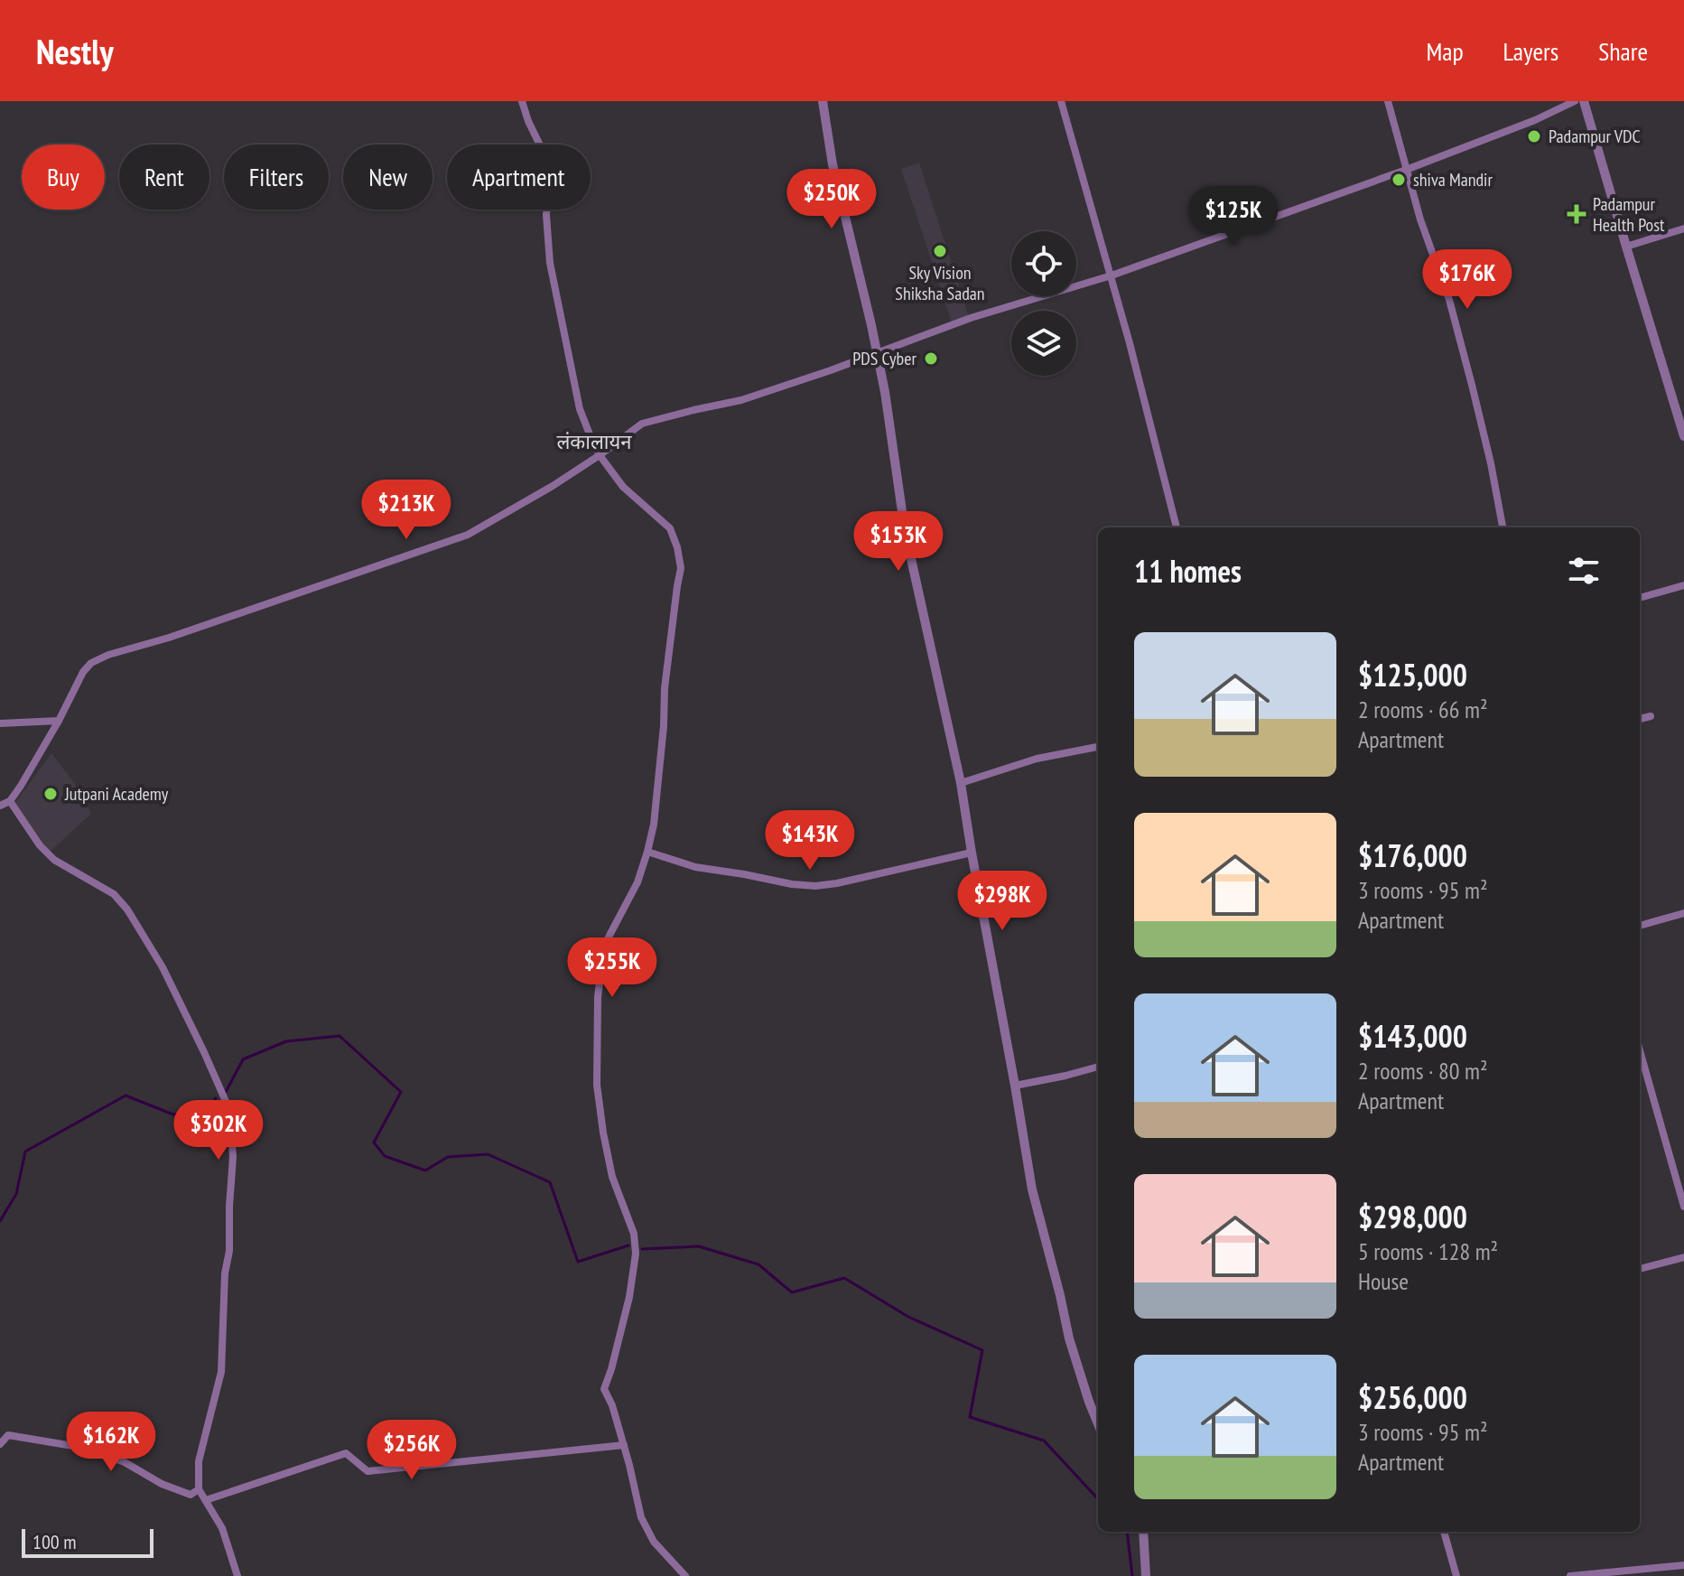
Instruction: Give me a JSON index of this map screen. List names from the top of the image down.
{
  "districts": ["लंकालायन"],
  "places": {
    "other": [
      "Padampur VDC",
      "shiva Mandir",
      "Sky Vision Shiksha Sadan",
      "PDS Cyber",
      "Jutpani Academy"
    ],
    "health": ["Padampur Health Post"]
  },
  "scale_bar": "100 m",
  "page": {
    "header": "Nestly",
    "nav": ["Map", "Layers", "Share"],
    "chip": [
      "Buy",
      "Rent",
      "Filters",
      "New",
      "Apartment"
    ],
    "price": [
      "$250K",
      "$125K",
      "$176K",
      "$213K",
      "$153K",
      "$143K",
      "$298K",
      "$255K",
      "$302K",
      "$162K",
      "$256K"
    ],
    "heading": "11 homes",
    "list": [
      {
        "name": "$125,000",
        "note": "2 rooms · 66 m² · Apartment"
      },
      {
        "name": "$176,000",
        "note": "3 rooms · 95 m² · Apartment"
      },
      {
        "name": "$143,000",
        "note": "2 rooms · 80 m² · Apartment"
      },
      {
        "name": "$298,000",
        "note": "5 rooms · 128 m² · House"
      },
      {
        "name": "$256,000",
        "note": "3 rooms · 95 m² · Apartment"
      }
    ],
    "scale": "100 m"
  }
}
